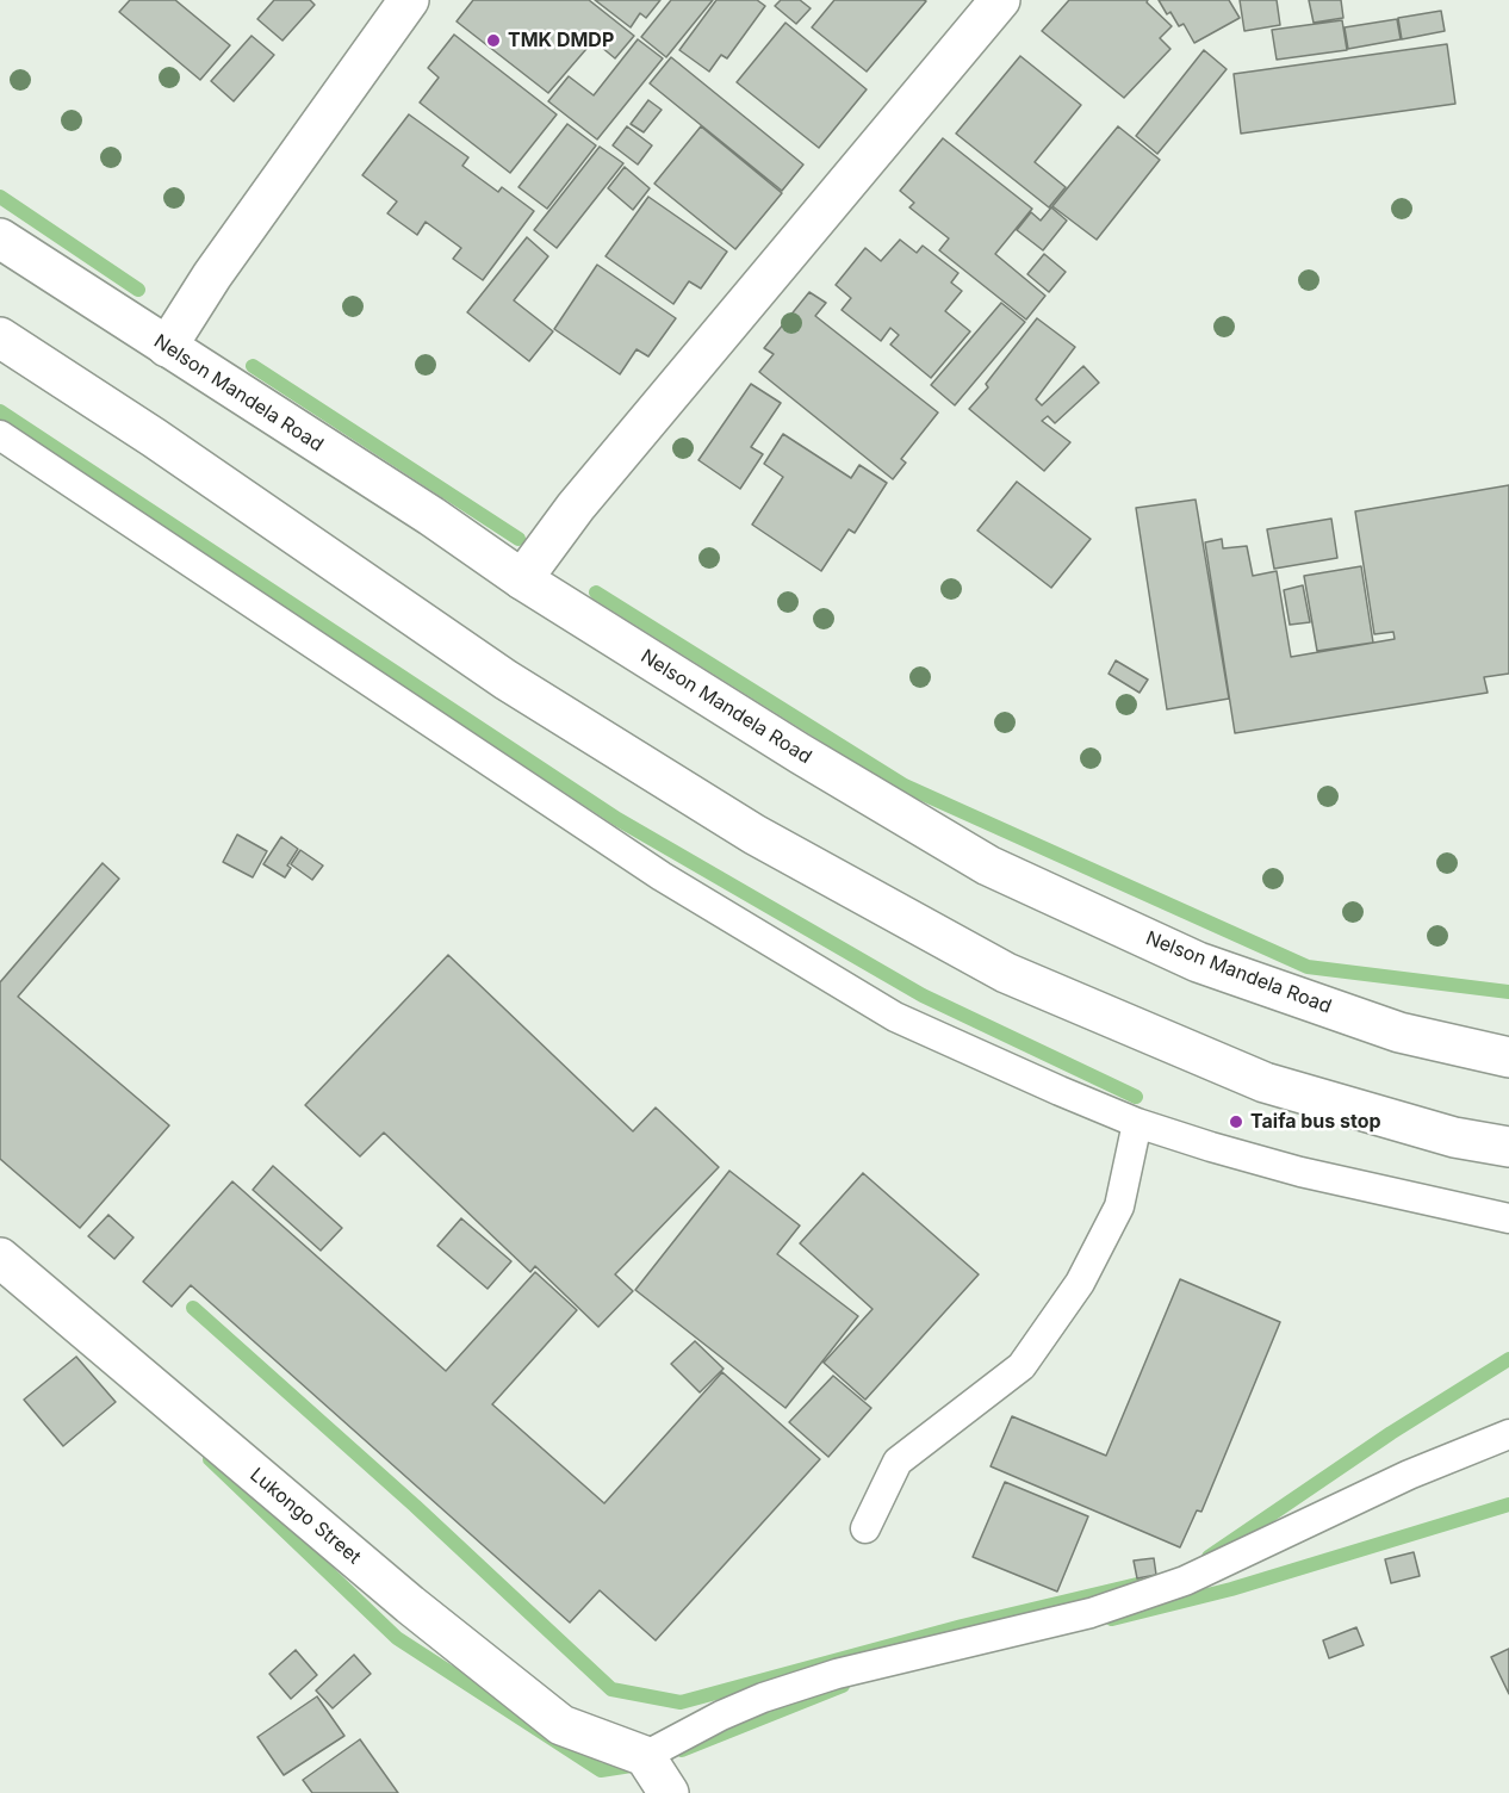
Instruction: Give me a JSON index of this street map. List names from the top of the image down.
{
  "streets": {
    "main road": ["Nelson Mandela Road", "Lukongo Street"]
  },
  "places": ["TMK DMDP", "Taifa bus stop"]
}
